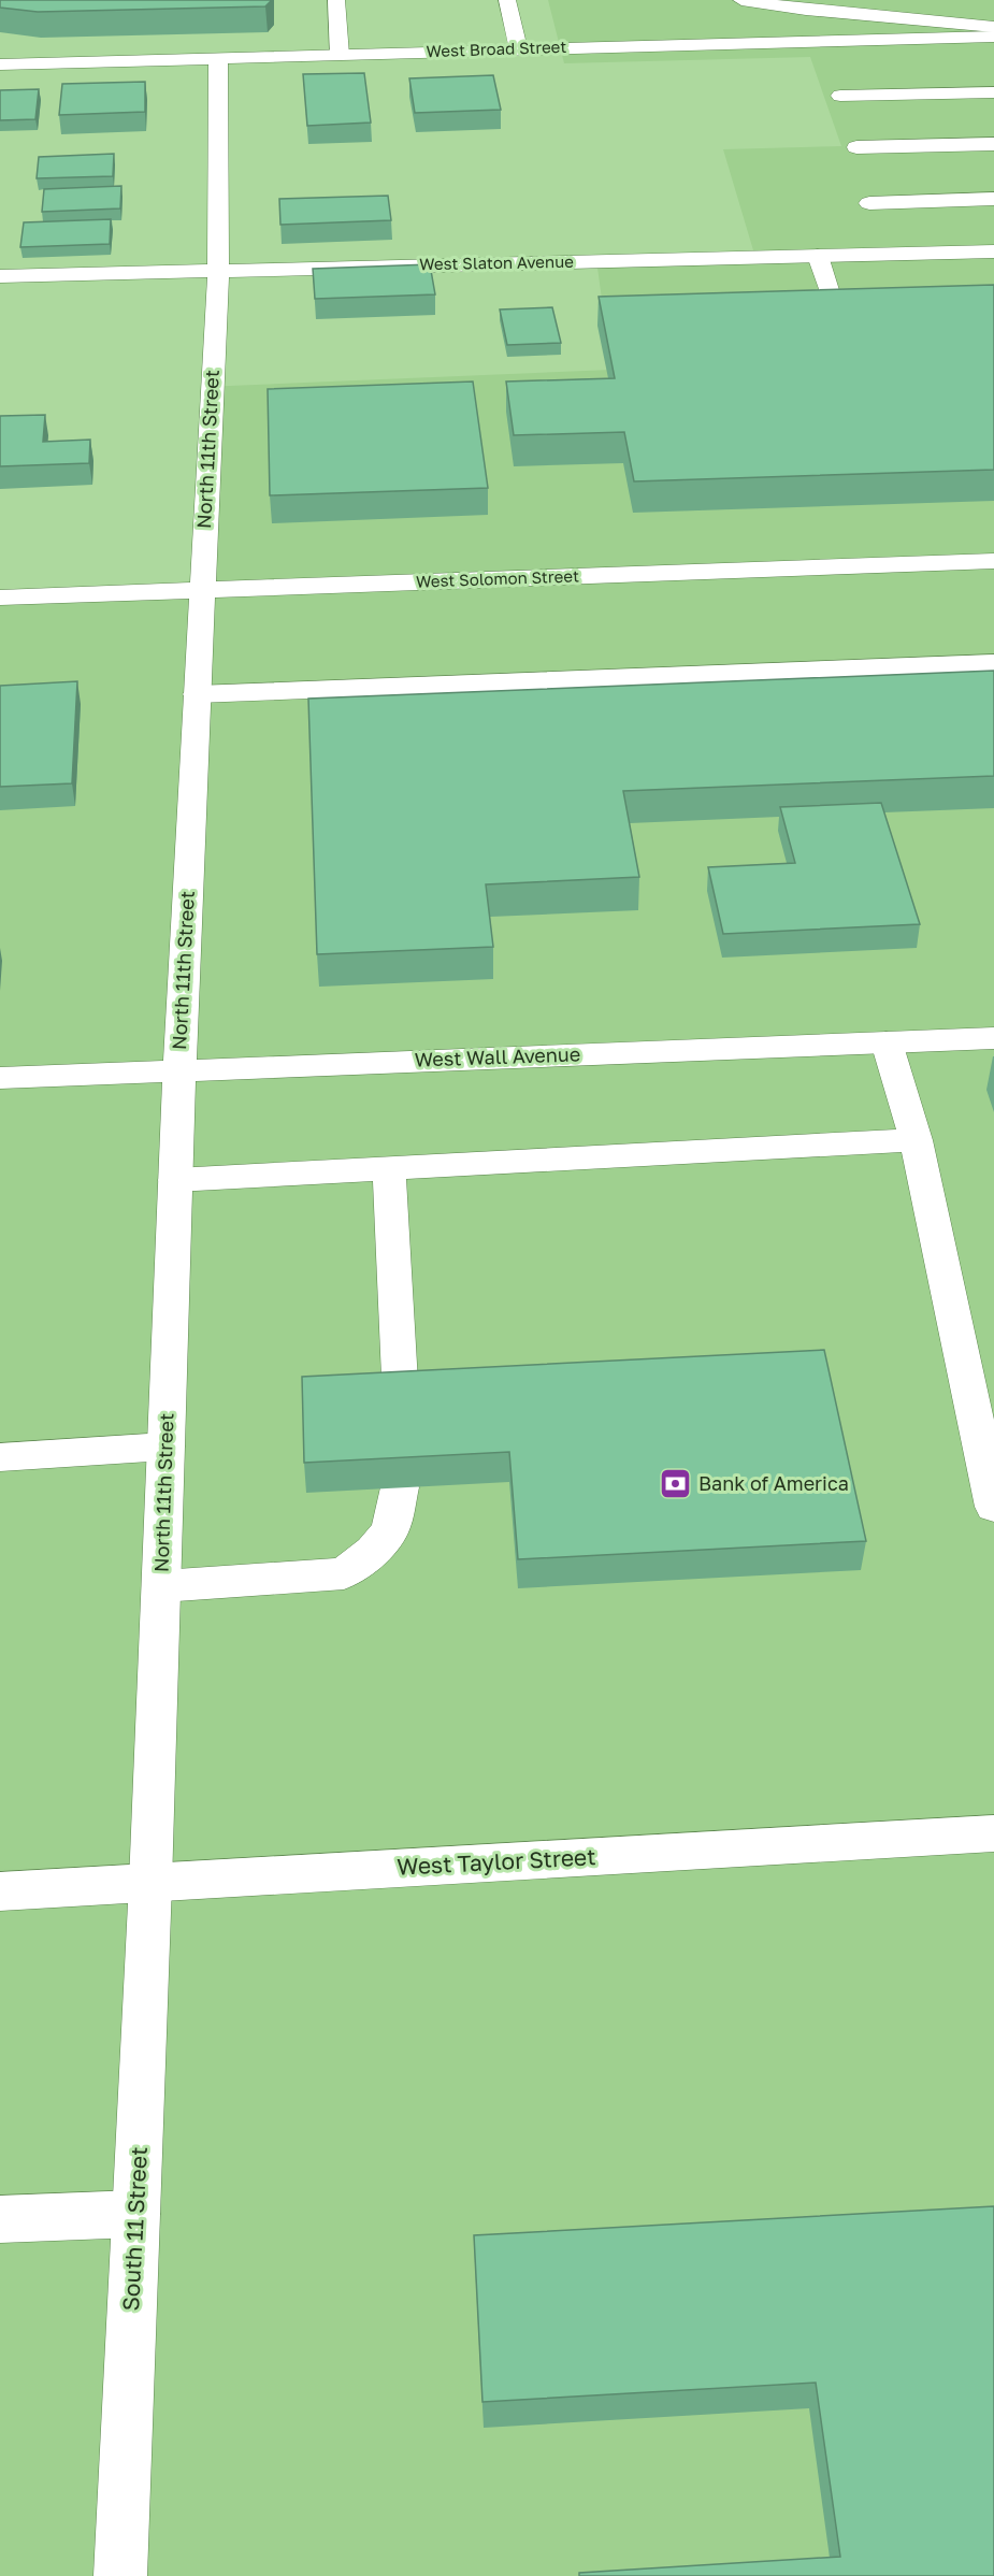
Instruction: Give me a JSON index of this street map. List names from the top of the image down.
{
  "streets": {
    "street": [
      "West Broad Street",
      "West Slaton Avenue",
      "North 11th Street",
      "West Solomon Street",
      "West Wall Avenue",
      "West Taylor Street",
      "South 11 Street"
    ]
  },
  "crossings": [
    ["West Broad Street", "North 11th Street"],
    ["West Slaton Avenue", "North 11th Street"],
    ["North 11th Street", "West Solomon Street"],
    ["North 11th Street", "West Wall Avenue"],
    ["North 11th Street", "West Taylor Street"],
    ["North 11th Street", "South 11 Street"],
    ["West Taylor Street", "South 11 Street"]
  ],
  "places": {
    "bank": ["Bank of America"]
  }
}
